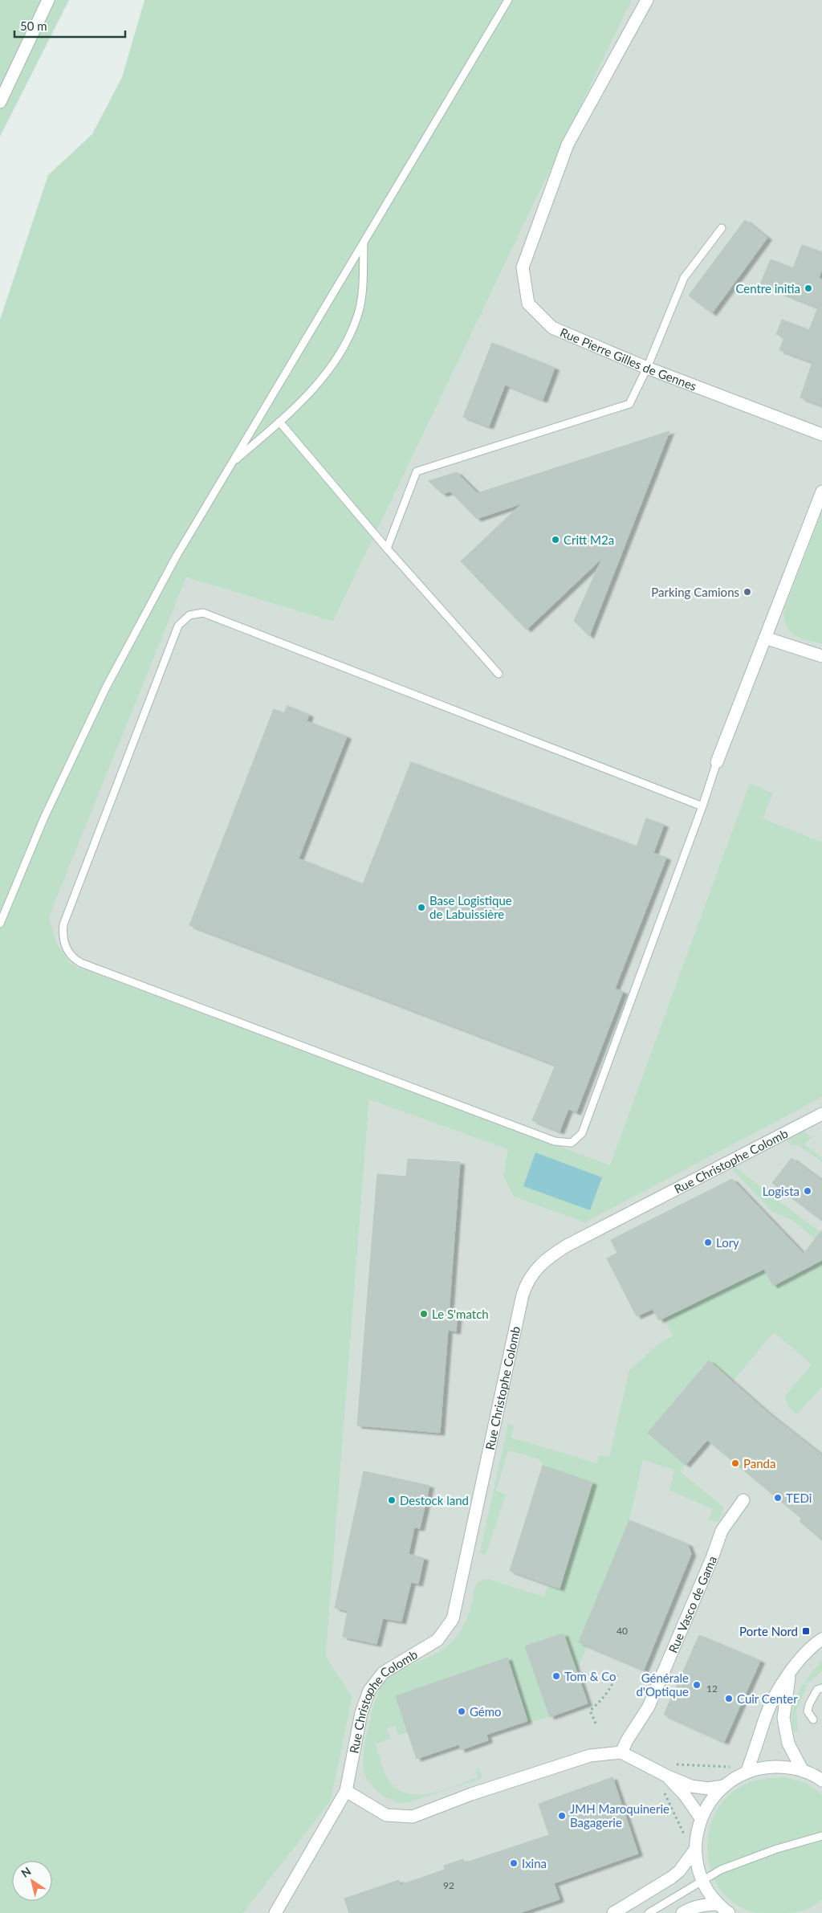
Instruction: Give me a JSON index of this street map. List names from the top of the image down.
{
  "streets": {
    "street": ["Rue Pierre Gilles de Gennes", "Rue Christophe Colomb", "Rue Vasco de Gama"]
  },
  "places": {
    "other": [
      "Centre initia",
      "Critt M2a",
      "Parking Camions",
      "Base Logistique de Labuissière",
      "Logista",
      "Lory",
      "Le S'match",
      "Panda",
      "TEDi",
      "Destock land",
      "Tom & Co",
      "Générale d'Optique",
      "Cuir Center",
      "Gémo",
      "JMH Maroquinerie Bagagerie",
      "Ixina"
    ],
    "transit": ["Porte Nord"]
  },
  "house_numbers": ["40", "12", "92"],
  "scale_bar": "50 m",
  "north": "top left"
}
